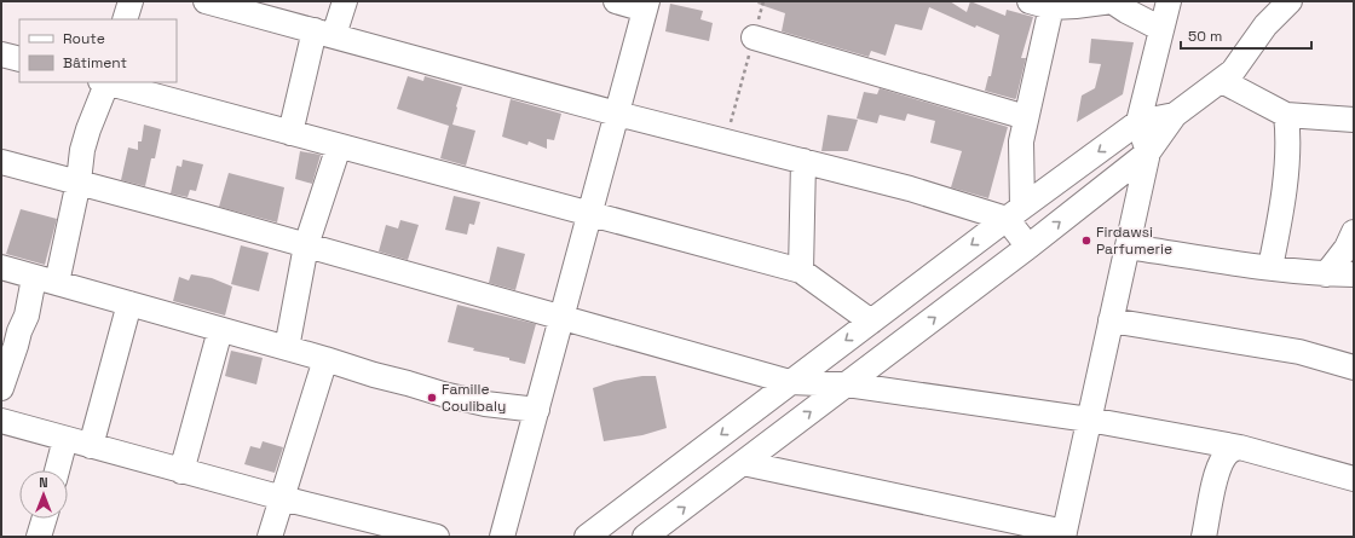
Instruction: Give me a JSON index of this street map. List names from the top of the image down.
{
  "places": ["Firdawsi Parfumerie", "Famille Coulibaly"],
  "legend": ["Route", "Bâtiment"],
  "scale_bar": "50 m",
  "north": "top"
}
